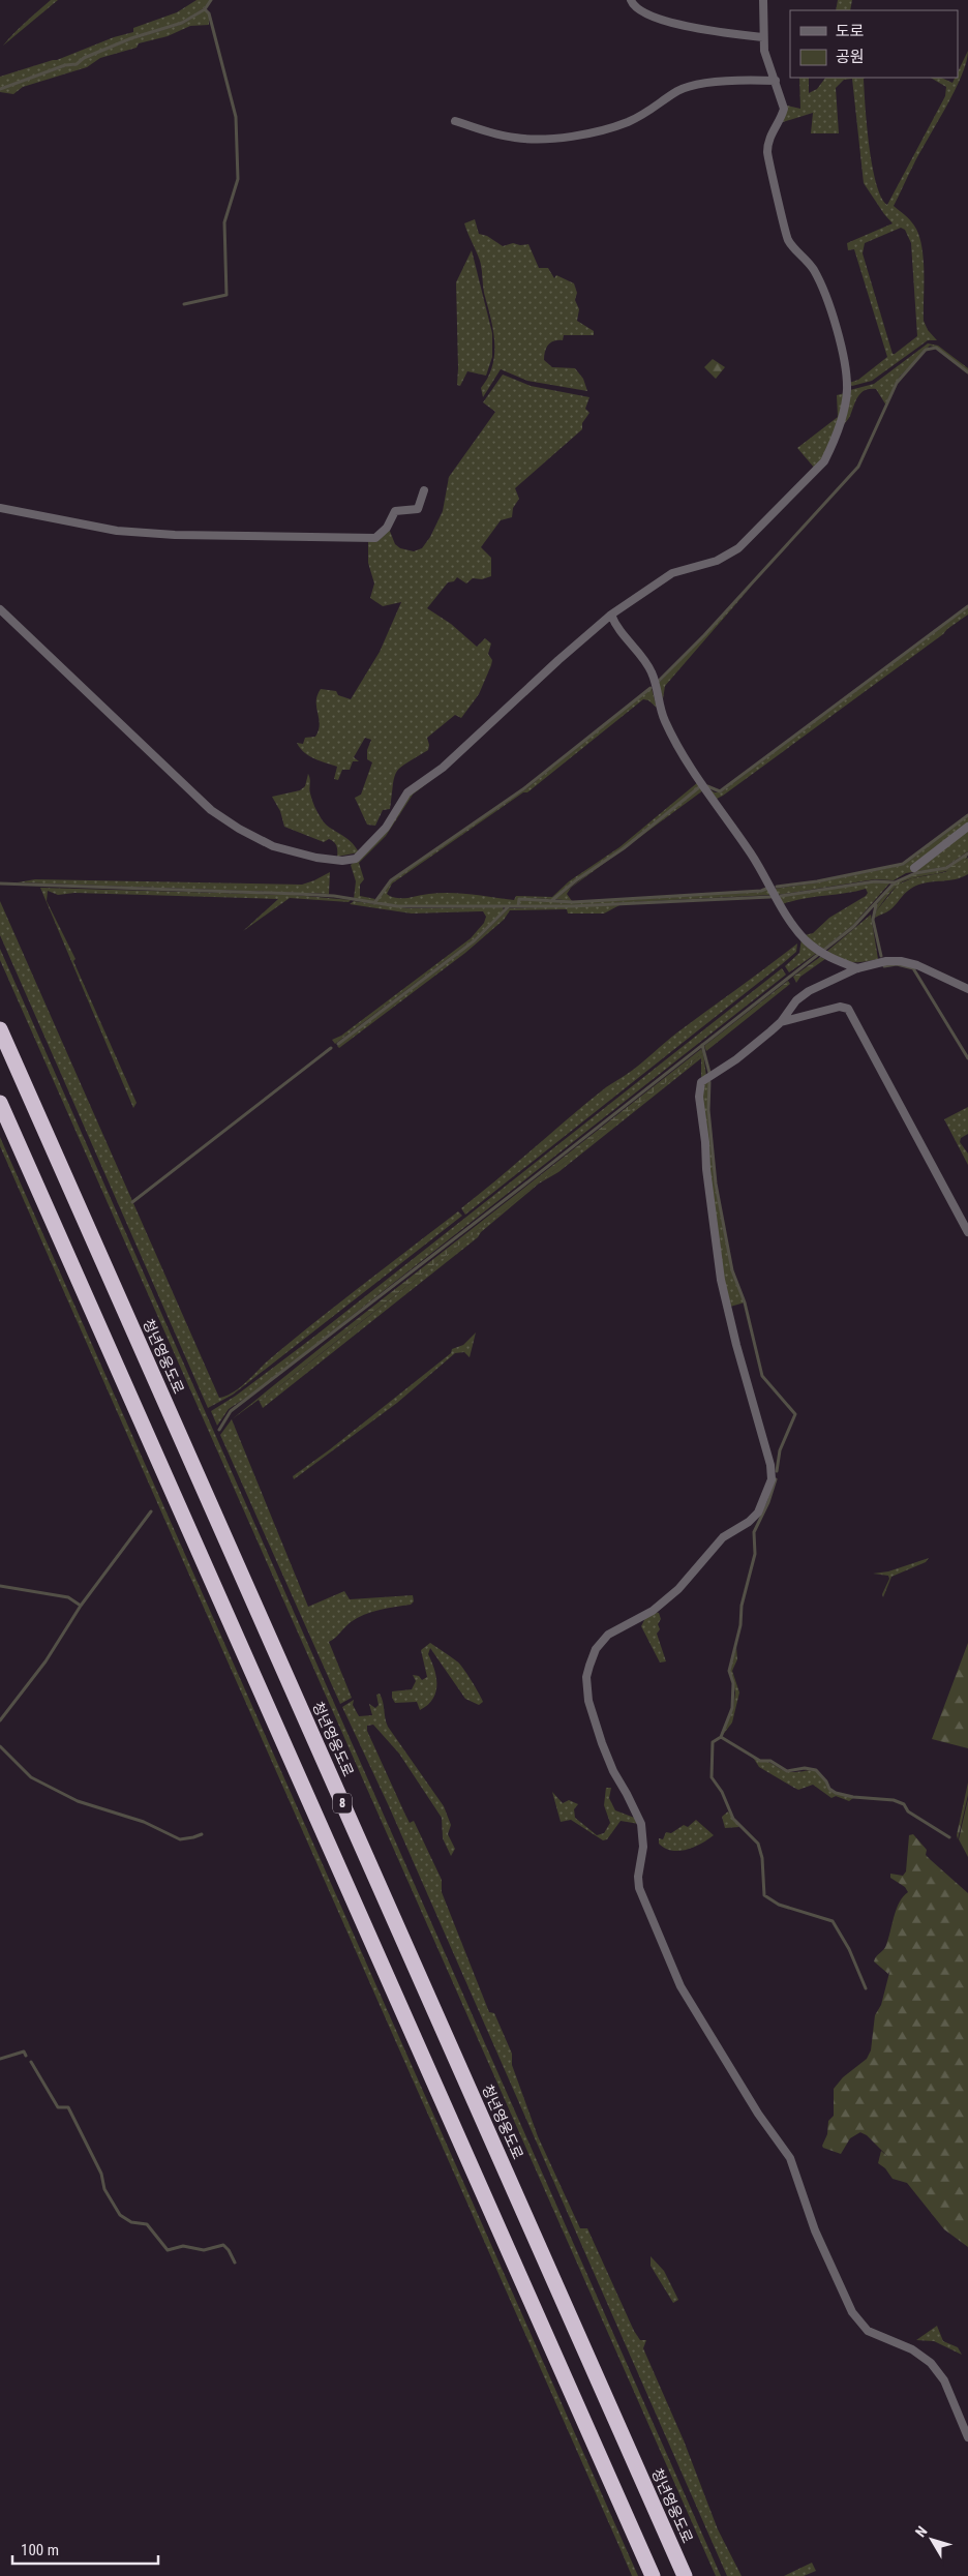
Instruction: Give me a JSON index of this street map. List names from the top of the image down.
{
  "streets": {
    "highway": ["청년영웅도로", "8"]
  },
  "legend": ["도로", "공원"],
  "scale_bar": "100 m",
  "north": "top left"
}
